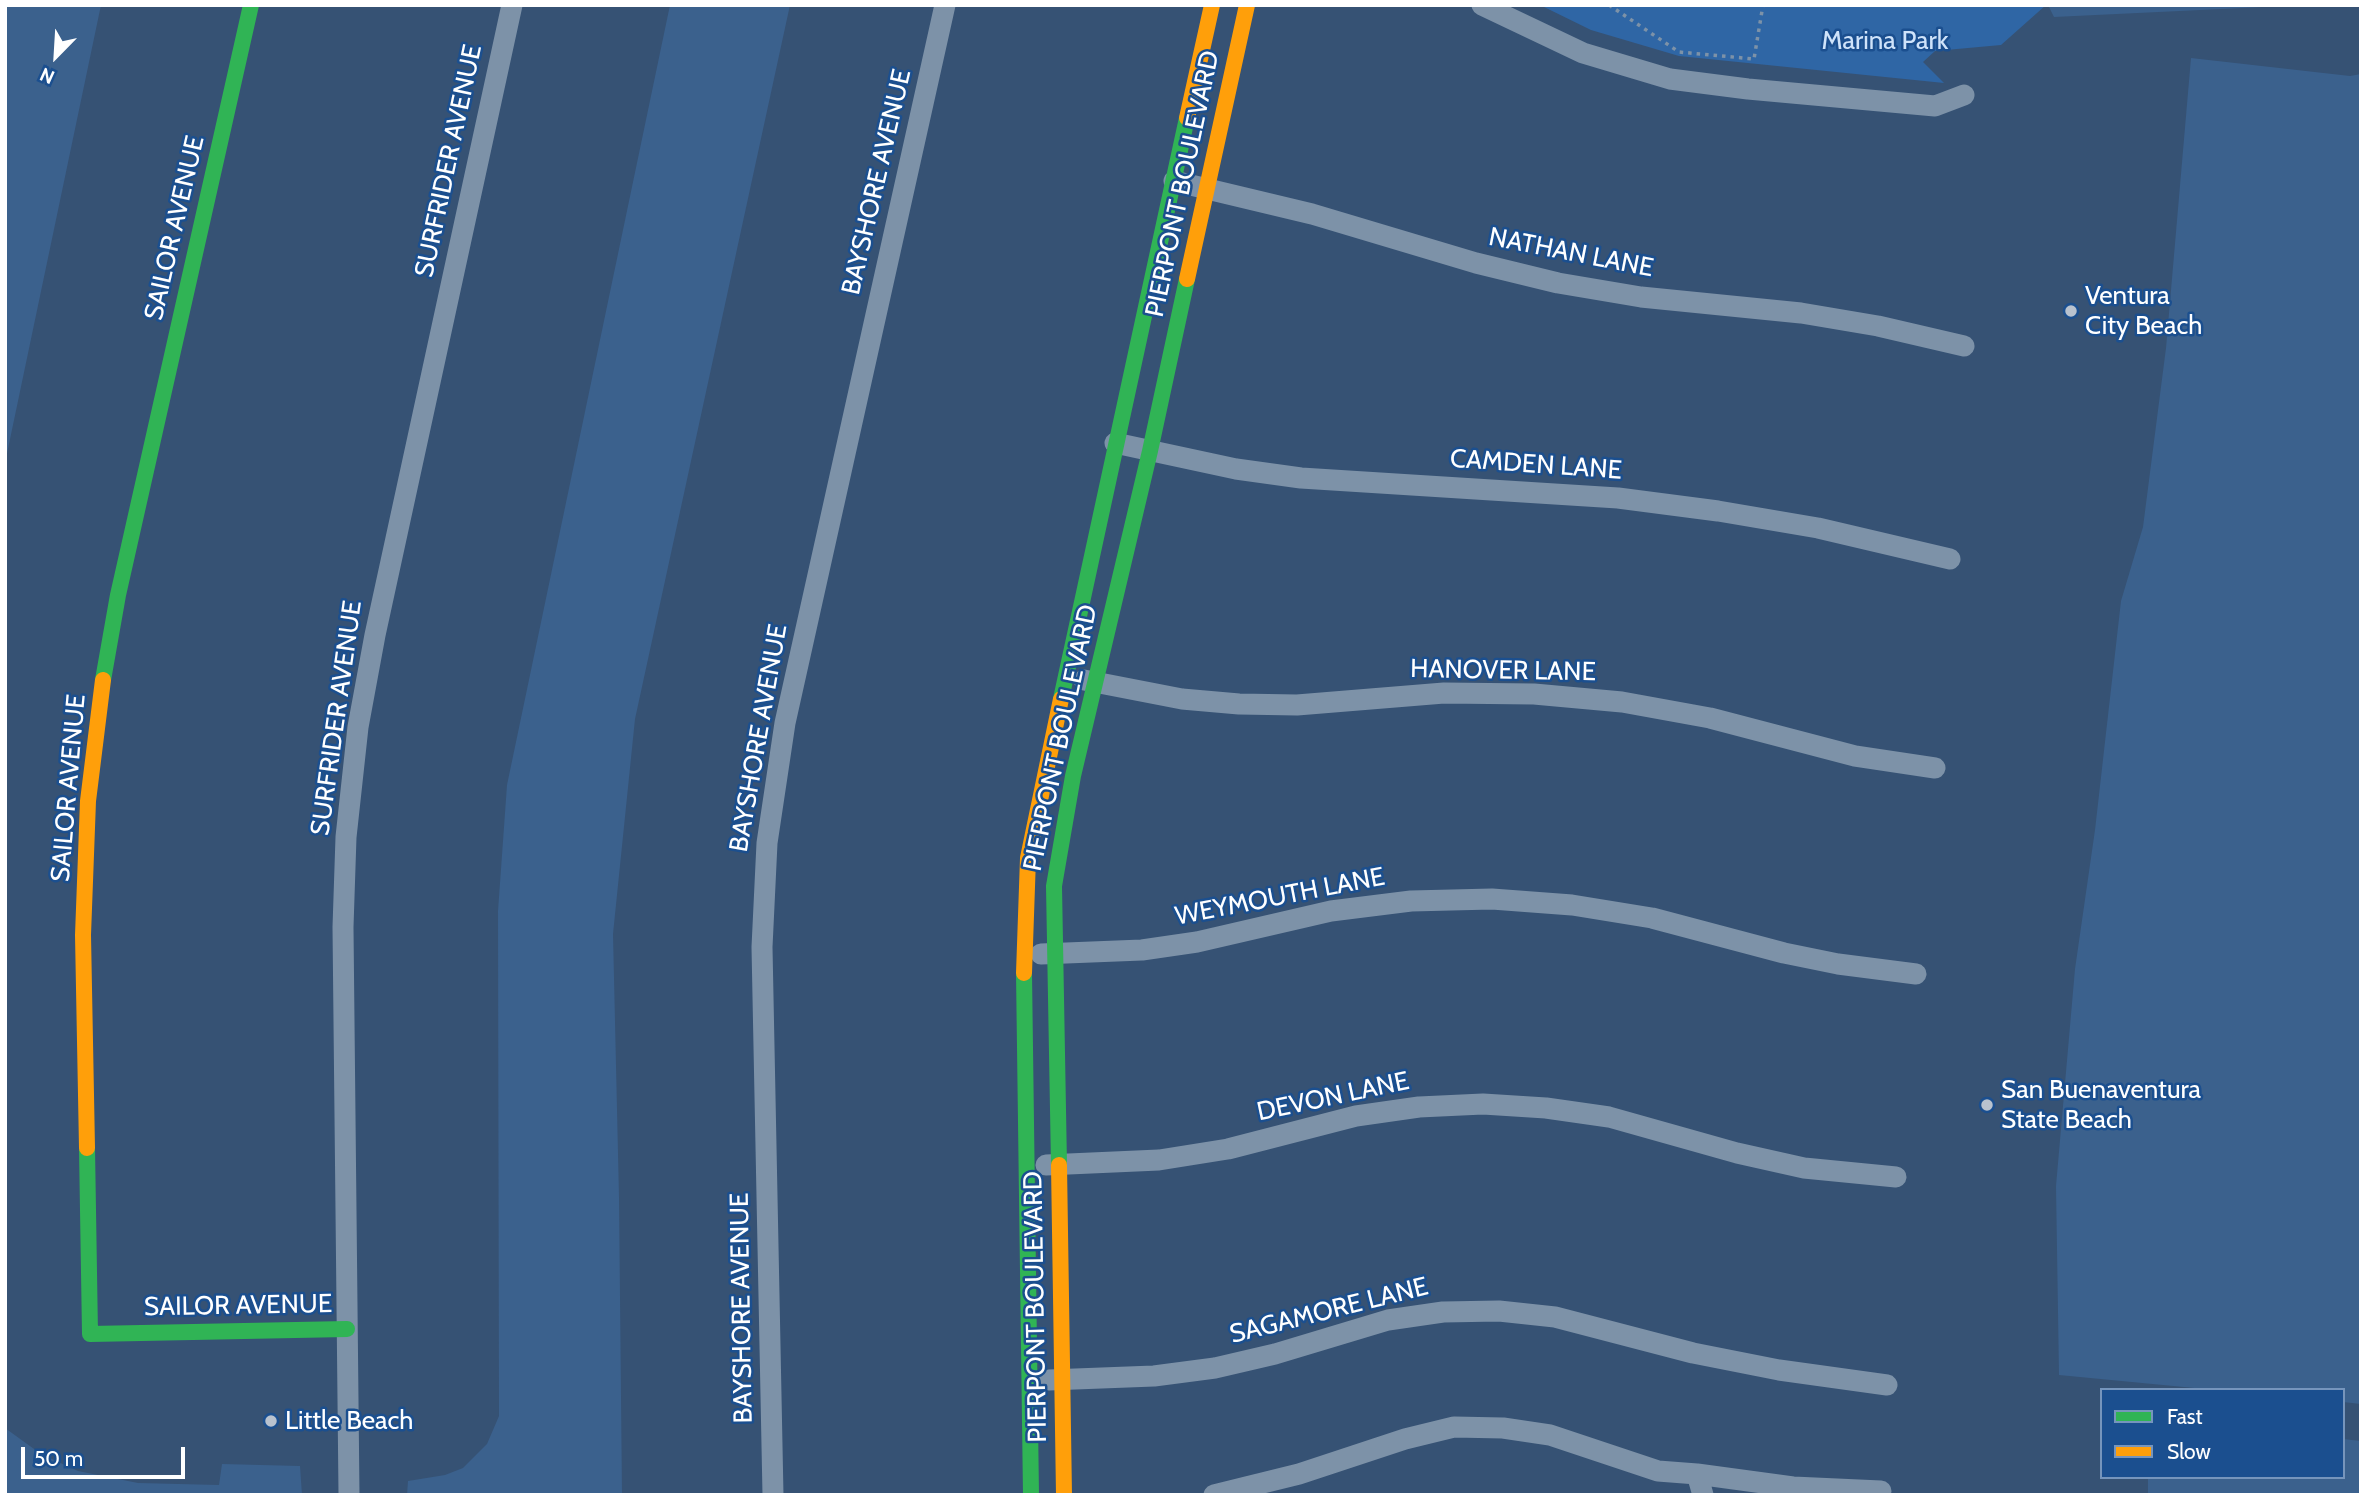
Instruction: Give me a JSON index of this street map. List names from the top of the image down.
{
  "streets": {
    "street": [
      "SURFRIDER AVENUE",
      "BAYSHORE AVENUE",
      "PIERPONT BOULEVARD",
      "SAILOR AVENUE",
      "NATHAN LANE",
      "CAMDEN LANE",
      "HANOVER LANE",
      "WEYMOUTH LANE",
      "DEVON LANE",
      "SAGAMORE LANE"
    ]
  },
  "crossings": [
    ["SURFRIDER AVENUE", "SAILOR AVENUE"],
    ["PIERPONT BOULEVARD", "NATHAN LANE"],
    ["PIERPONT BOULEVARD", "CAMDEN LANE"],
    ["PIERPONT BOULEVARD", "HANOVER LANE"],
    ["PIERPONT BOULEVARD", "WEYMOUTH LANE"],
    ["PIERPONT BOULEVARD", "DEVON LANE"],
    ["PIERPONT BOULEVARD", "SAGAMORE LANE"]
  ],
  "parks": ["Marina Park"],
  "places": ["Ventura City Beach", "San Buenaventura State Beach", "Little Beach"],
  "legend": ["Fast", "Slow"],
  "scale_bar": "50 m",
  "north": "bottom left"
}
